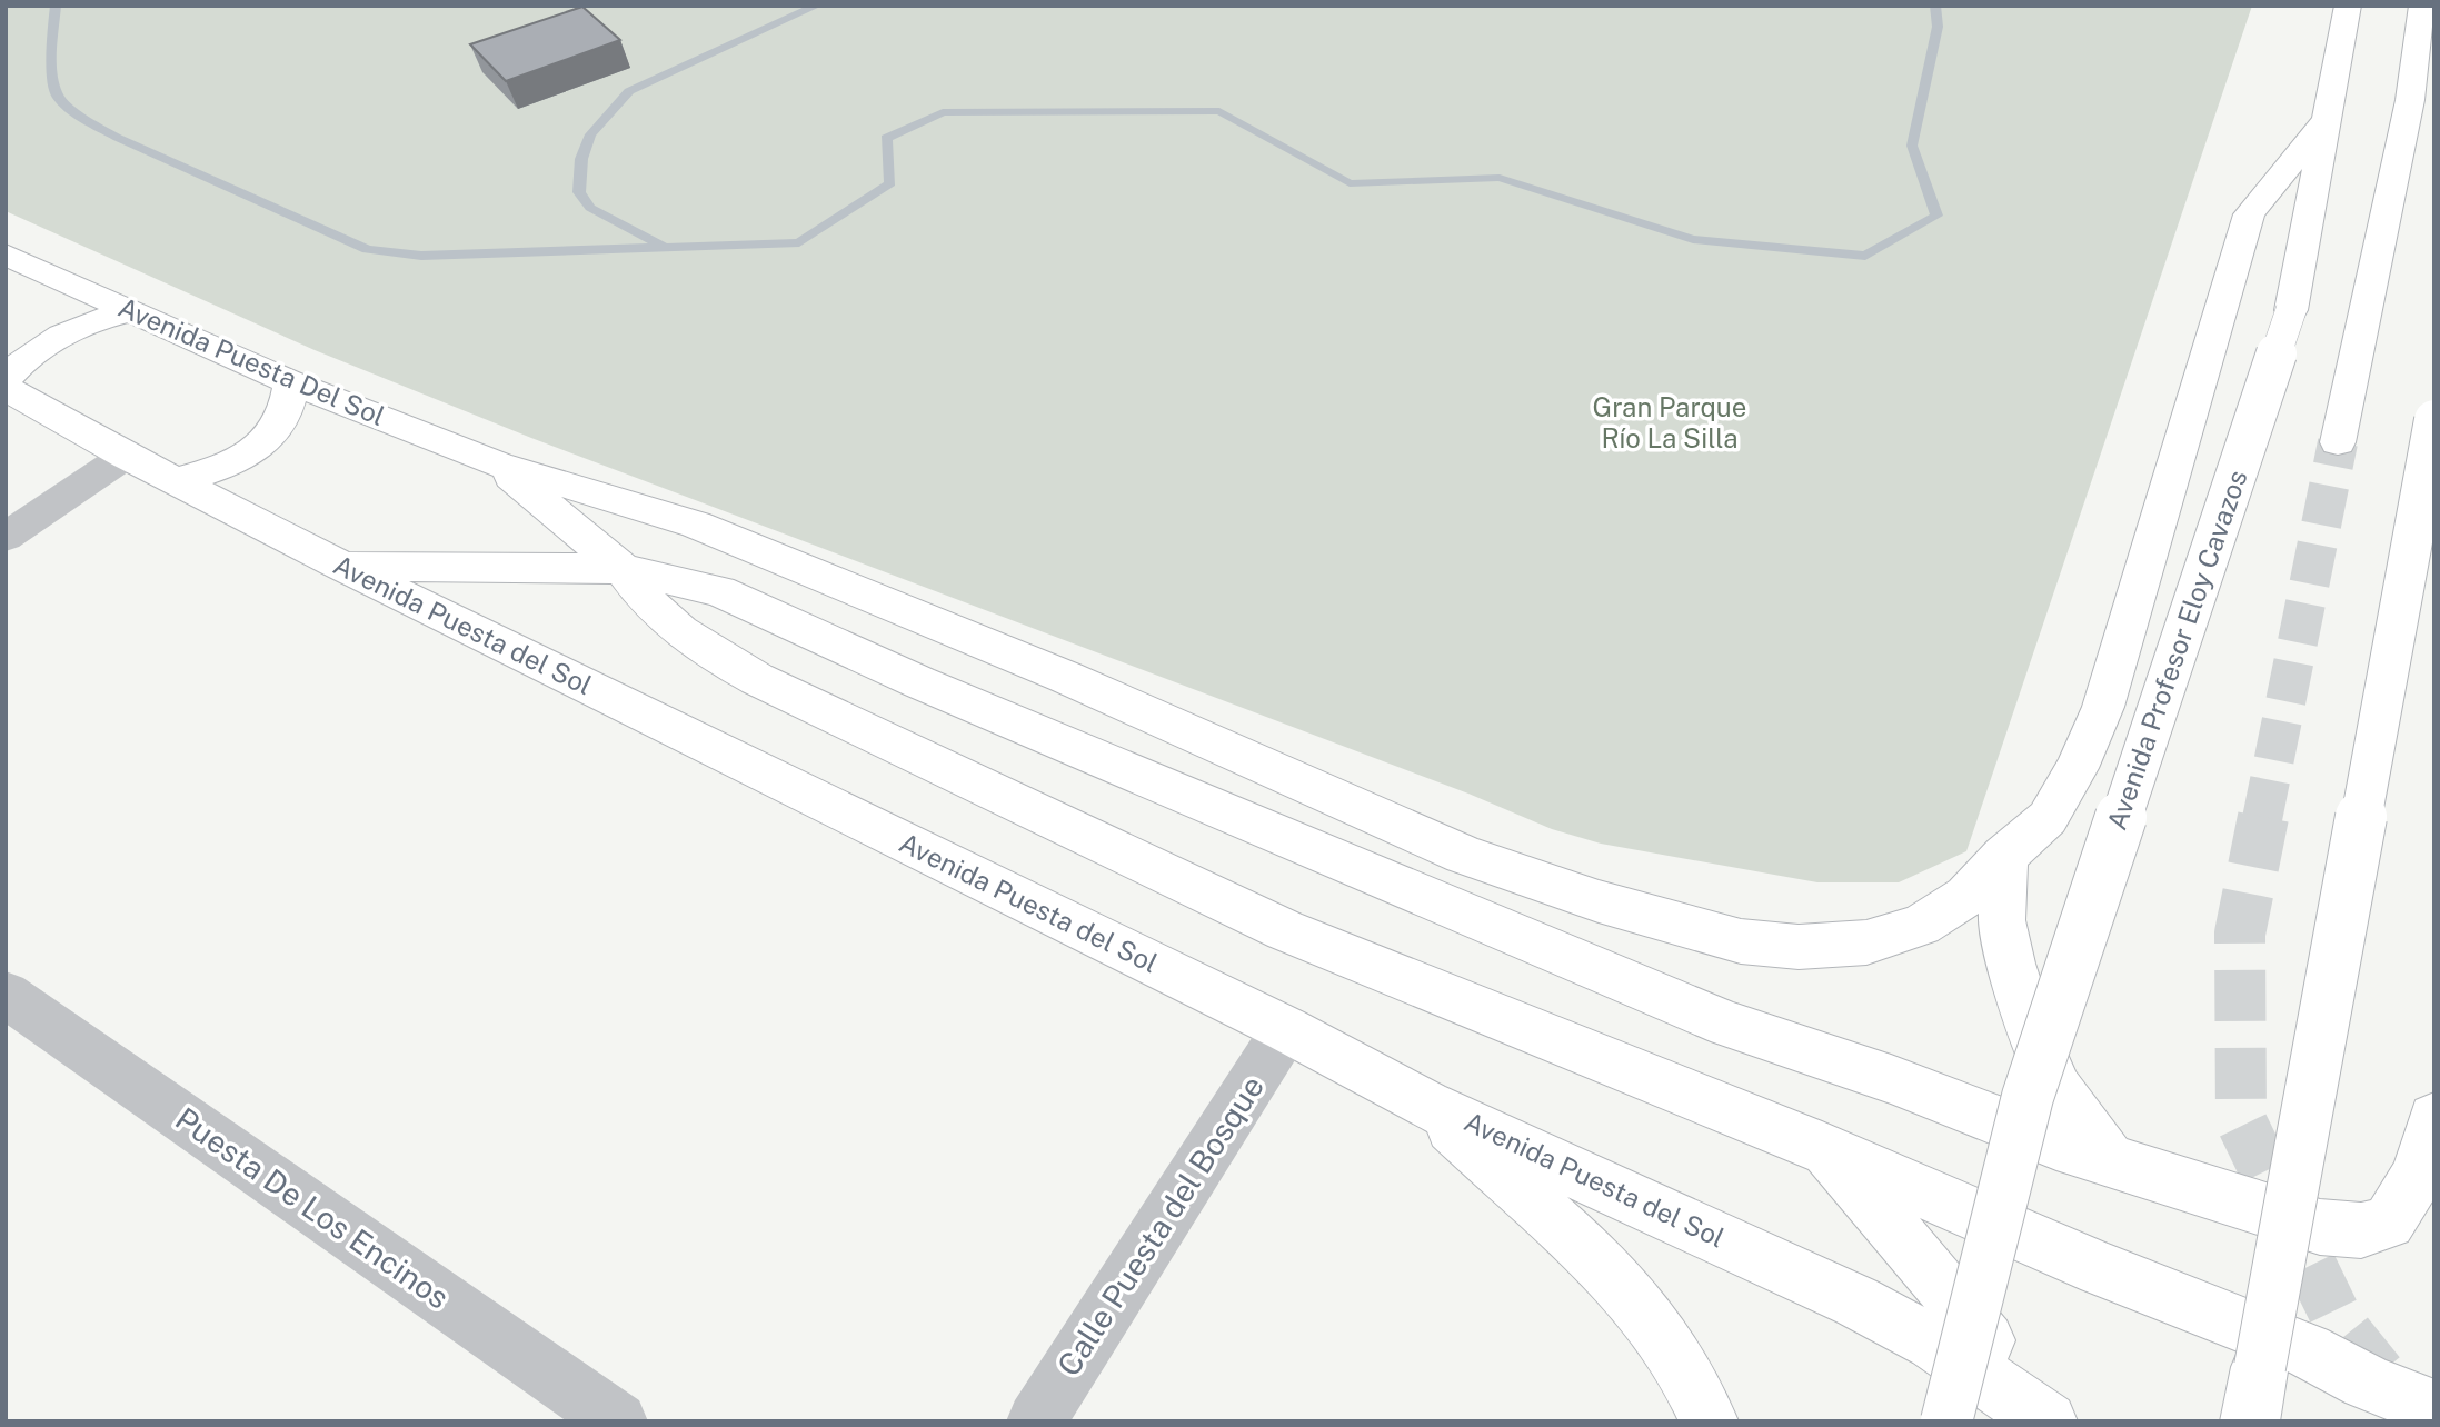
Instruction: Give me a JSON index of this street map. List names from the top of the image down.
{
  "streets": {
    "main road": ["Avenida Puesta Del Sol", "Avenida Puesta del Sol", "Avenida Profesor Eloy Cavazos"],
    "street": ["Puesta De Los Encinos", "Calle Puesta del Bosque"]
  },
  "crossings": [
    ["Avenida Puesta del Sol", "Calle Puesta del Bosque"]
  ],
  "parks": ["Gran Parque Río La Silla"]
}
